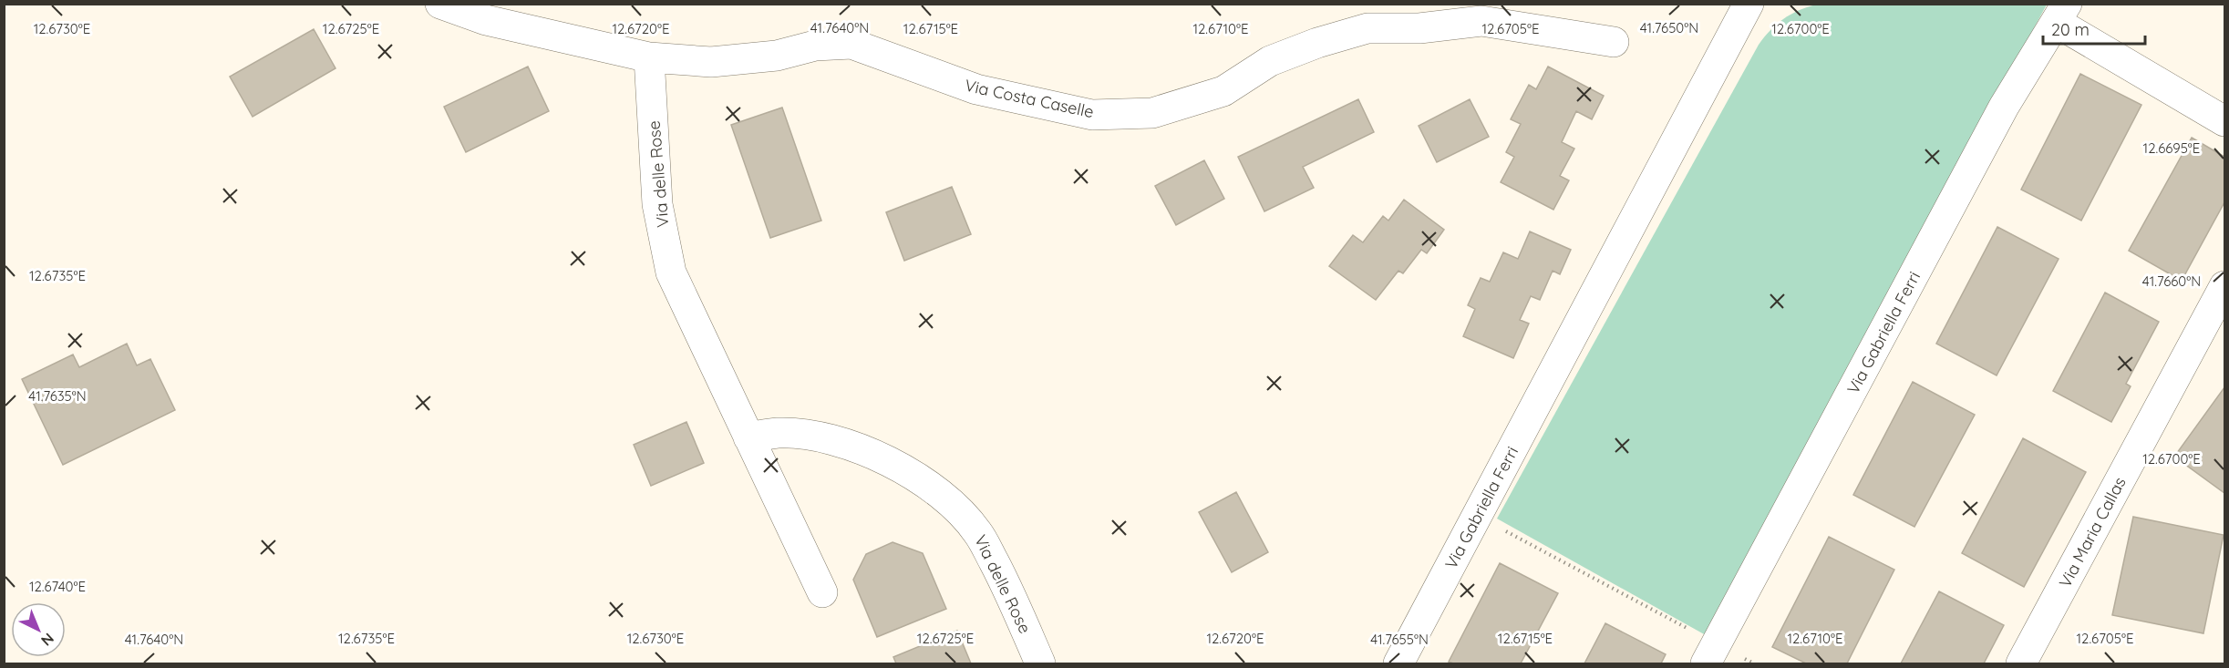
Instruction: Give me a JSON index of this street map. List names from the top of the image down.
{
  "streets": {
    "street": [
      "Via Costa Caselle",
      "Via delle Rose",
      "Via Gabriella Ferri",
      "Via Maria Callas"
    ]
  },
  "crossings": [
    ["Via Costa Caselle", "Via delle Rose"]
  ],
  "scale_bar": "20 m",
  "north": "bottom right",
  "coordinates": [
    "41.7640°N",
    "41.7650°N",
    "12.6720°E",
    "12.6715°E",
    "12.6710°E",
    "12.6705°E",
    "12.6700°E",
    "12.6730°E",
    "12.6725°E",
    "12.6695°E",
    "12.6735°E",
    "41.7660°N",
    "41.7635°N",
    "12.6740°E",
    "41.7655°N"
  ]
}
